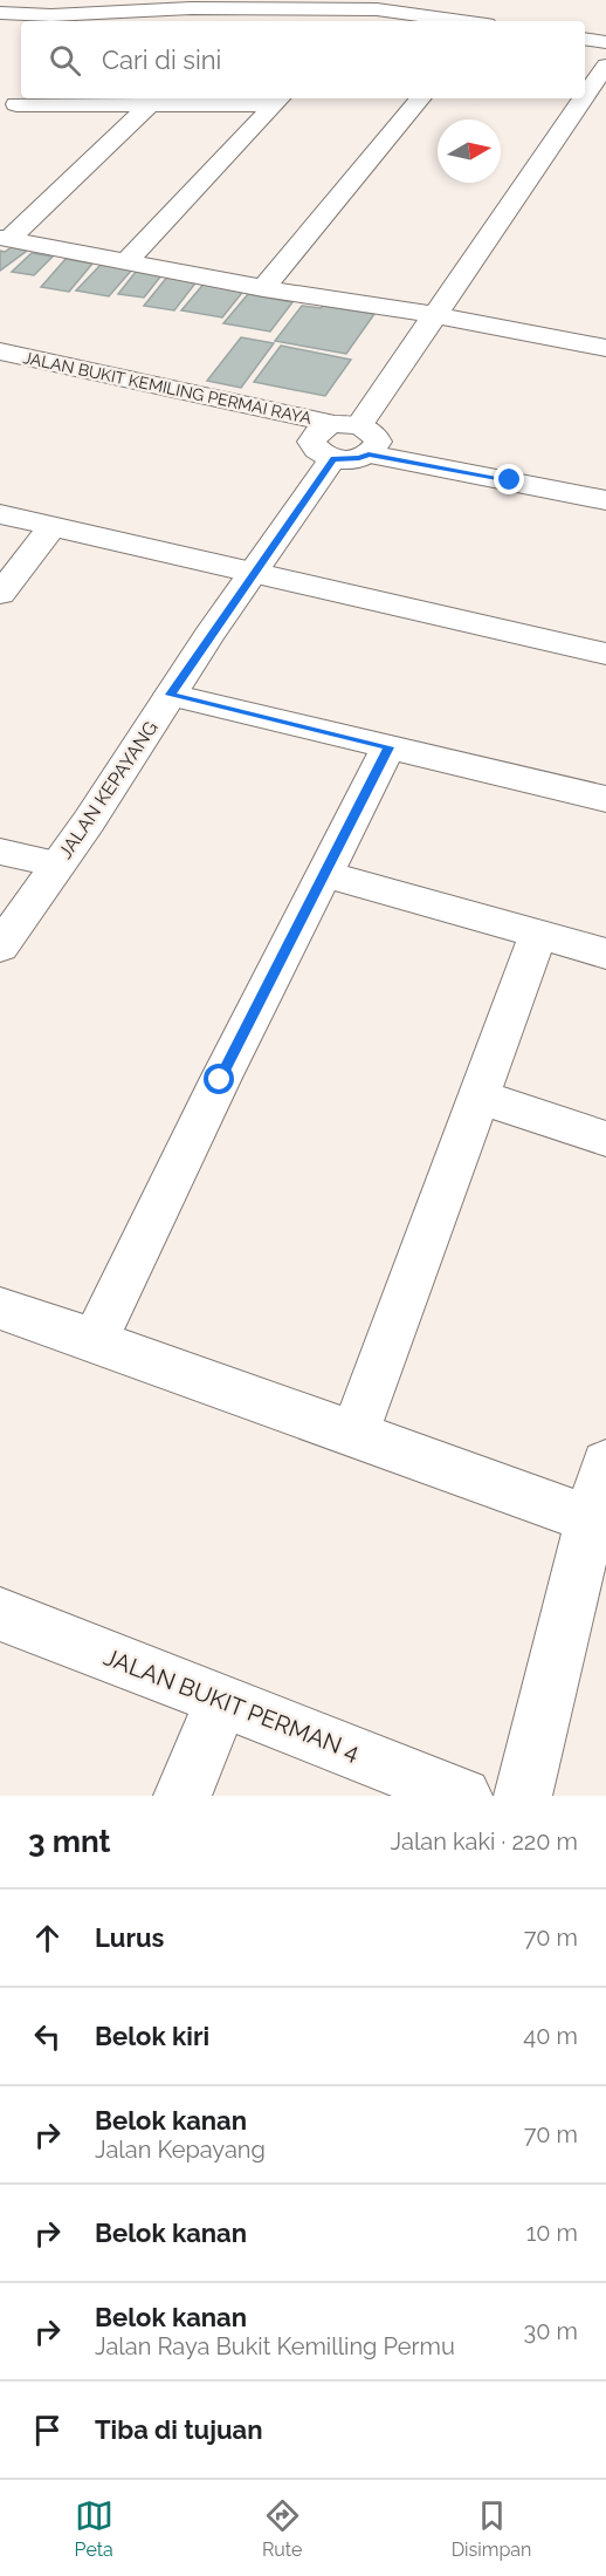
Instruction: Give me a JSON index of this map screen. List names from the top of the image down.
{
  "streets": {
    "street": ["JALAN BUKIT KEMILING PERMAI RAYA", "JALAN KEPAYANG", "JALAN BUKIT PERMAN 4"]
  },
  "crossings": [
    ["JALAN BUKIT KEMILING PERMAI RAYA", "JALAN KEPAYANG"]
  ],
  "north": "right",
  "page": {
    "search": "Cari di sini",
    "heading": ["3 mnt", "Jalan kaki · 220 m"],
    "list": [
      ["Lurus", "70 m"],
      ["Belok kiri", "40 m"],
      ["Belok kanan", "Jalan Kepayang", "70 m"],
      ["Belok kanan", "10 m"],
      ["Belok kanan", "Jalan Raya Bukit Kemilling Permu", "30 m"],
      "Tiba di tujuan"
    ],
    "nav": ["Peta", "Rute", "Disimpan"]
  }
}
